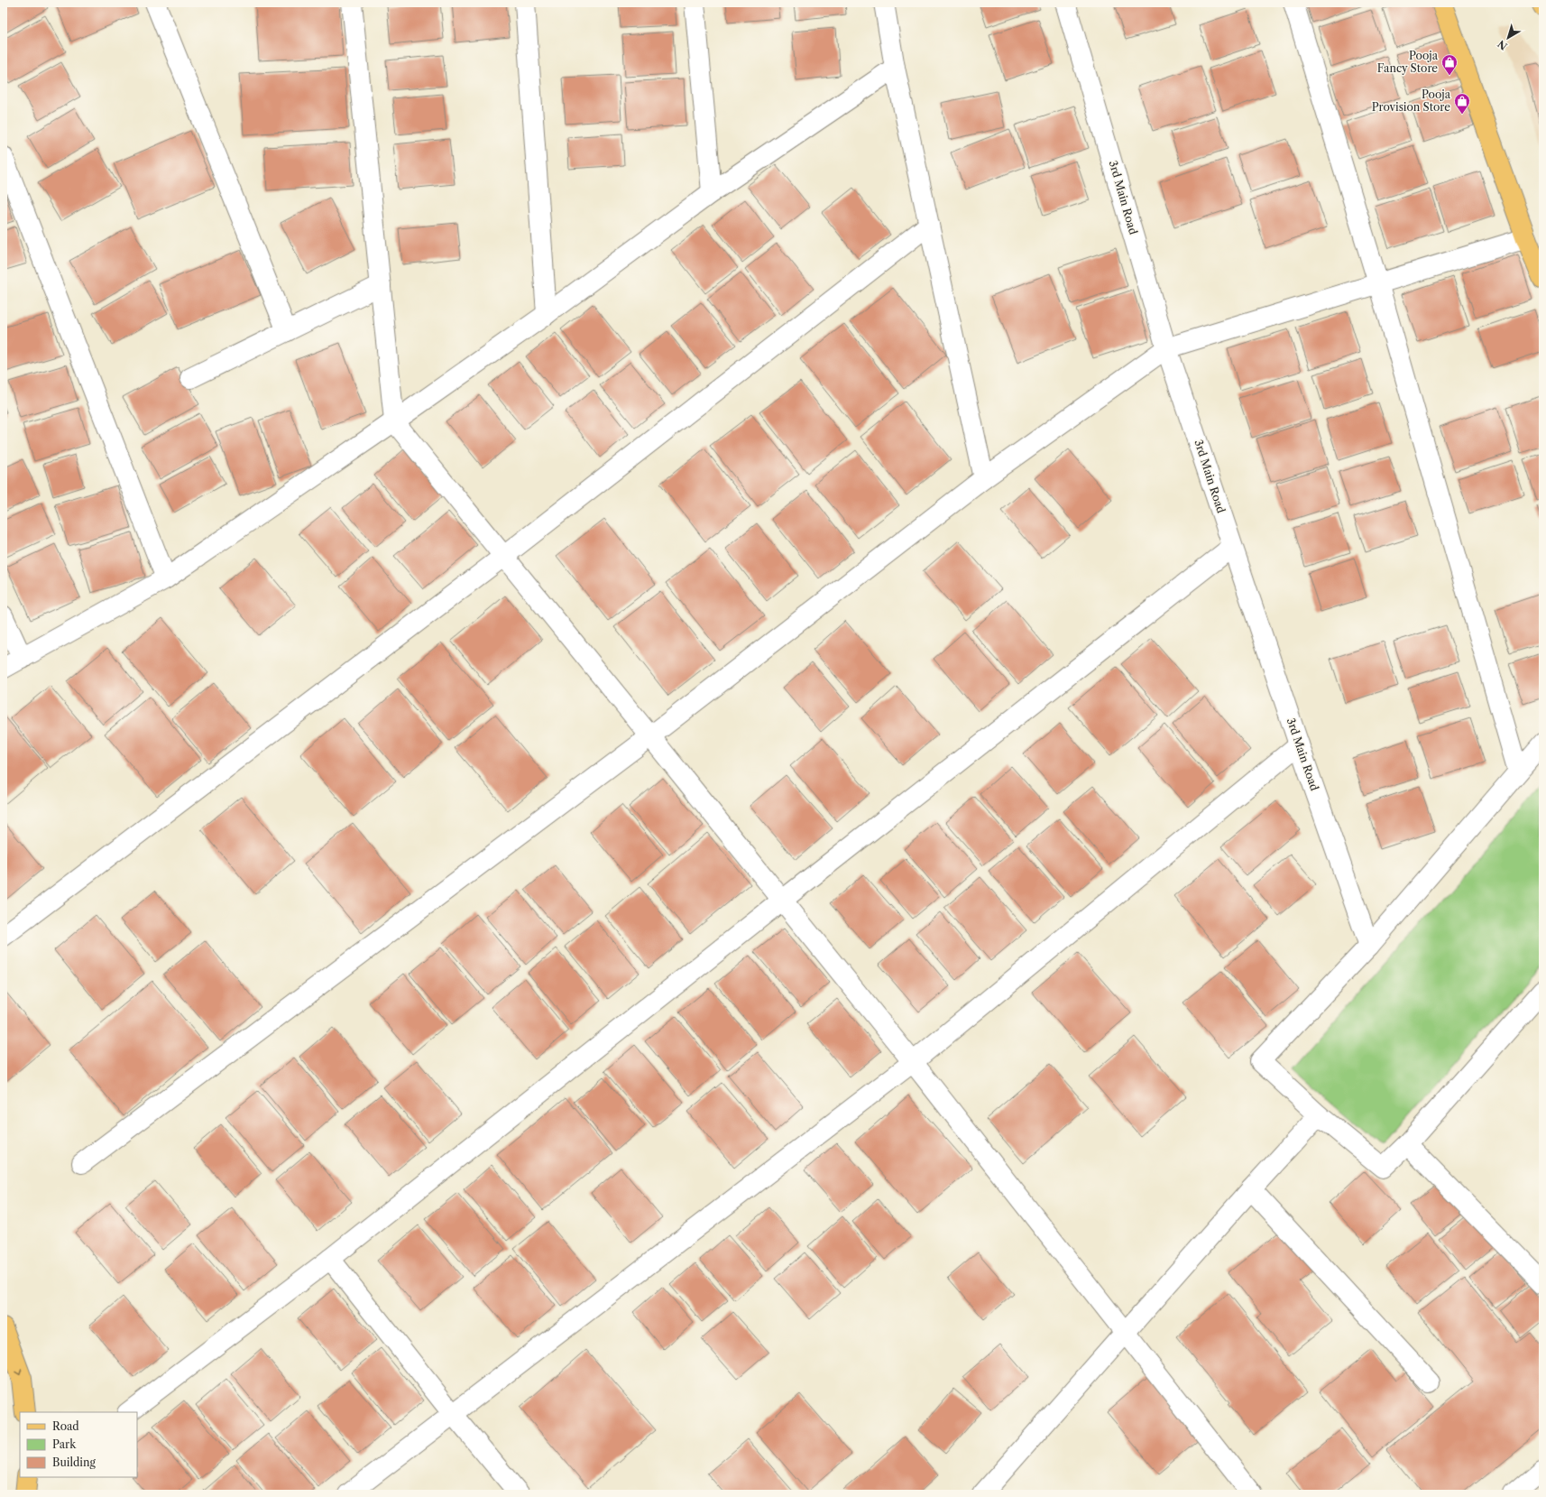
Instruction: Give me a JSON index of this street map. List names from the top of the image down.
{
  "streets": {
    "street": ["3rd Main Road"]
  },
  "places": {
    "shop": ["Pooja Fancy Store", "Pooja Provision Store"]
  },
  "legend": ["Road", "Park", "Building"],
  "north": "bottom left"
}
